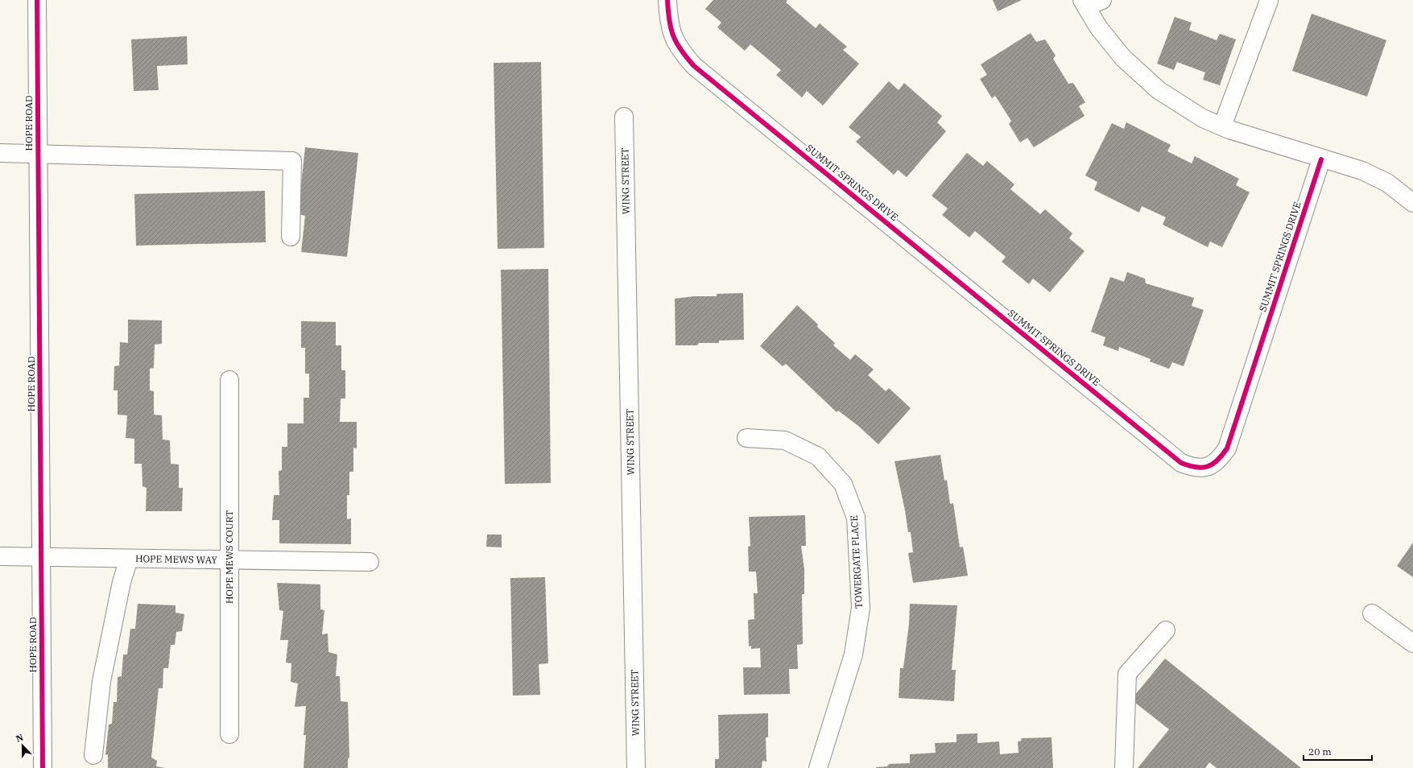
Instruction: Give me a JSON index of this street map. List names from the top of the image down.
{
  "streets": {
    "street": [
      "HOPE ROAD",
      "WING STREET",
      "SUMMIT SPRINGS DRIVE",
      "HOPE MEWS COURT",
      "HOPE MEWS WAY",
      "TOWERGATE PLACE"
    ]
  },
  "crossings": [
    ["HOPE ROAD", "HOPE MEWS WAY"],
    ["HOPE MEWS COURT", "HOPE MEWS WAY"]
  ],
  "scale_bar": "20 m",
  "north": "top"
}
